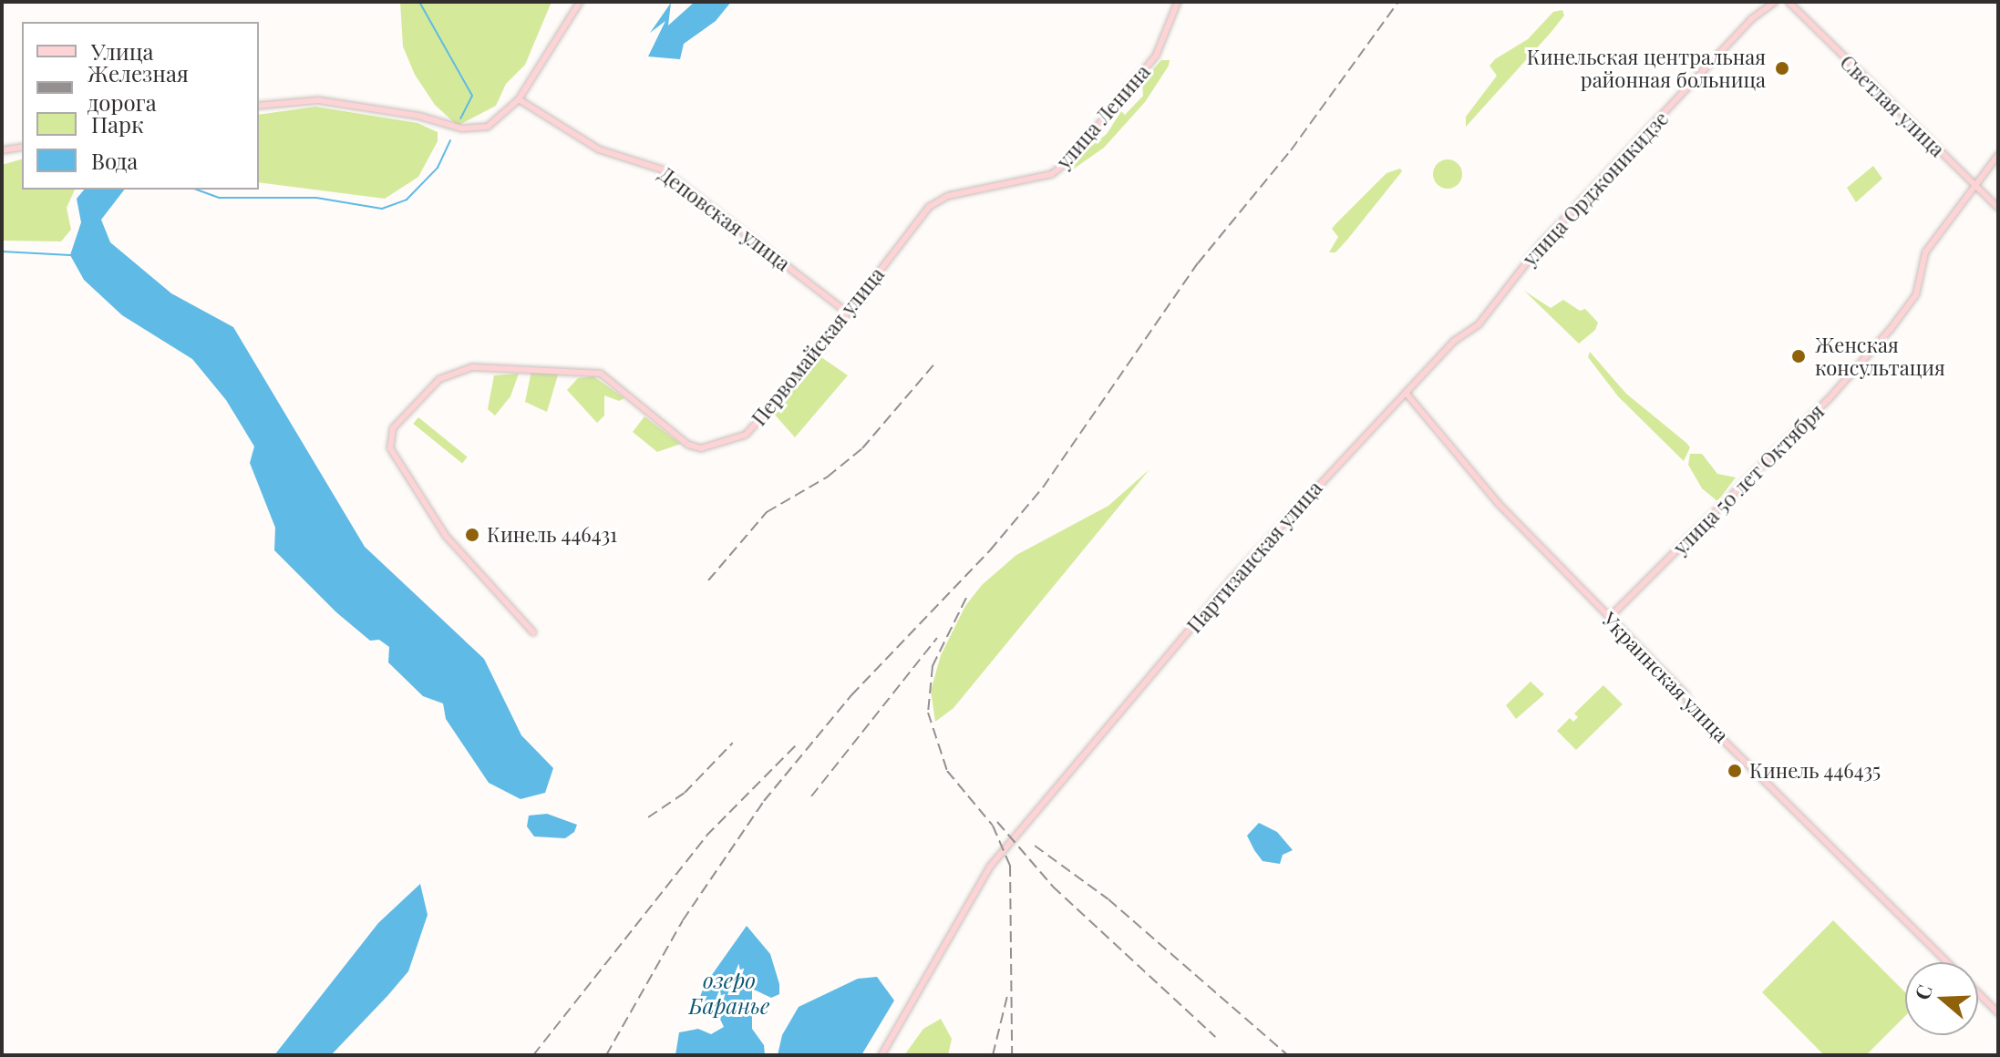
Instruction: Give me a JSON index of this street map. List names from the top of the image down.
{
  "streets": {
    "street": [
      "Светлая улица",
      "улица Ленина",
      "улица Орджоникидзе",
      "Деповская улица",
      "Первомайская улица",
      "улица 50 лет Октября",
      "Партизанская улица",
      "Украинская улица"
    ]
  },
  "crossings": [
    ["Светлая улица", "улица 50 лет Октября"],
    ["улица Ленина", "Первомайская улица"],
    ["улица Орджоникидзе", "Партизанская улица"],
    ["Деповская улица", "Первомайская улица"],
    ["улица 50 лет Октября", "Украинская улица"],
    ["Партизанская улица", "Украинская улица"]
  ],
  "water": ["озеро Баранье"],
  "places": [
    "Кинельская центральная районная больница",
    "Женская консультация",
    "Кинель 446431",
    "Кинель 446435"
  ],
  "legend": [
    "Улица",
    "Железная дорога",
    "Парк",
    "Вода"
  ],
  "north": "left"
}
